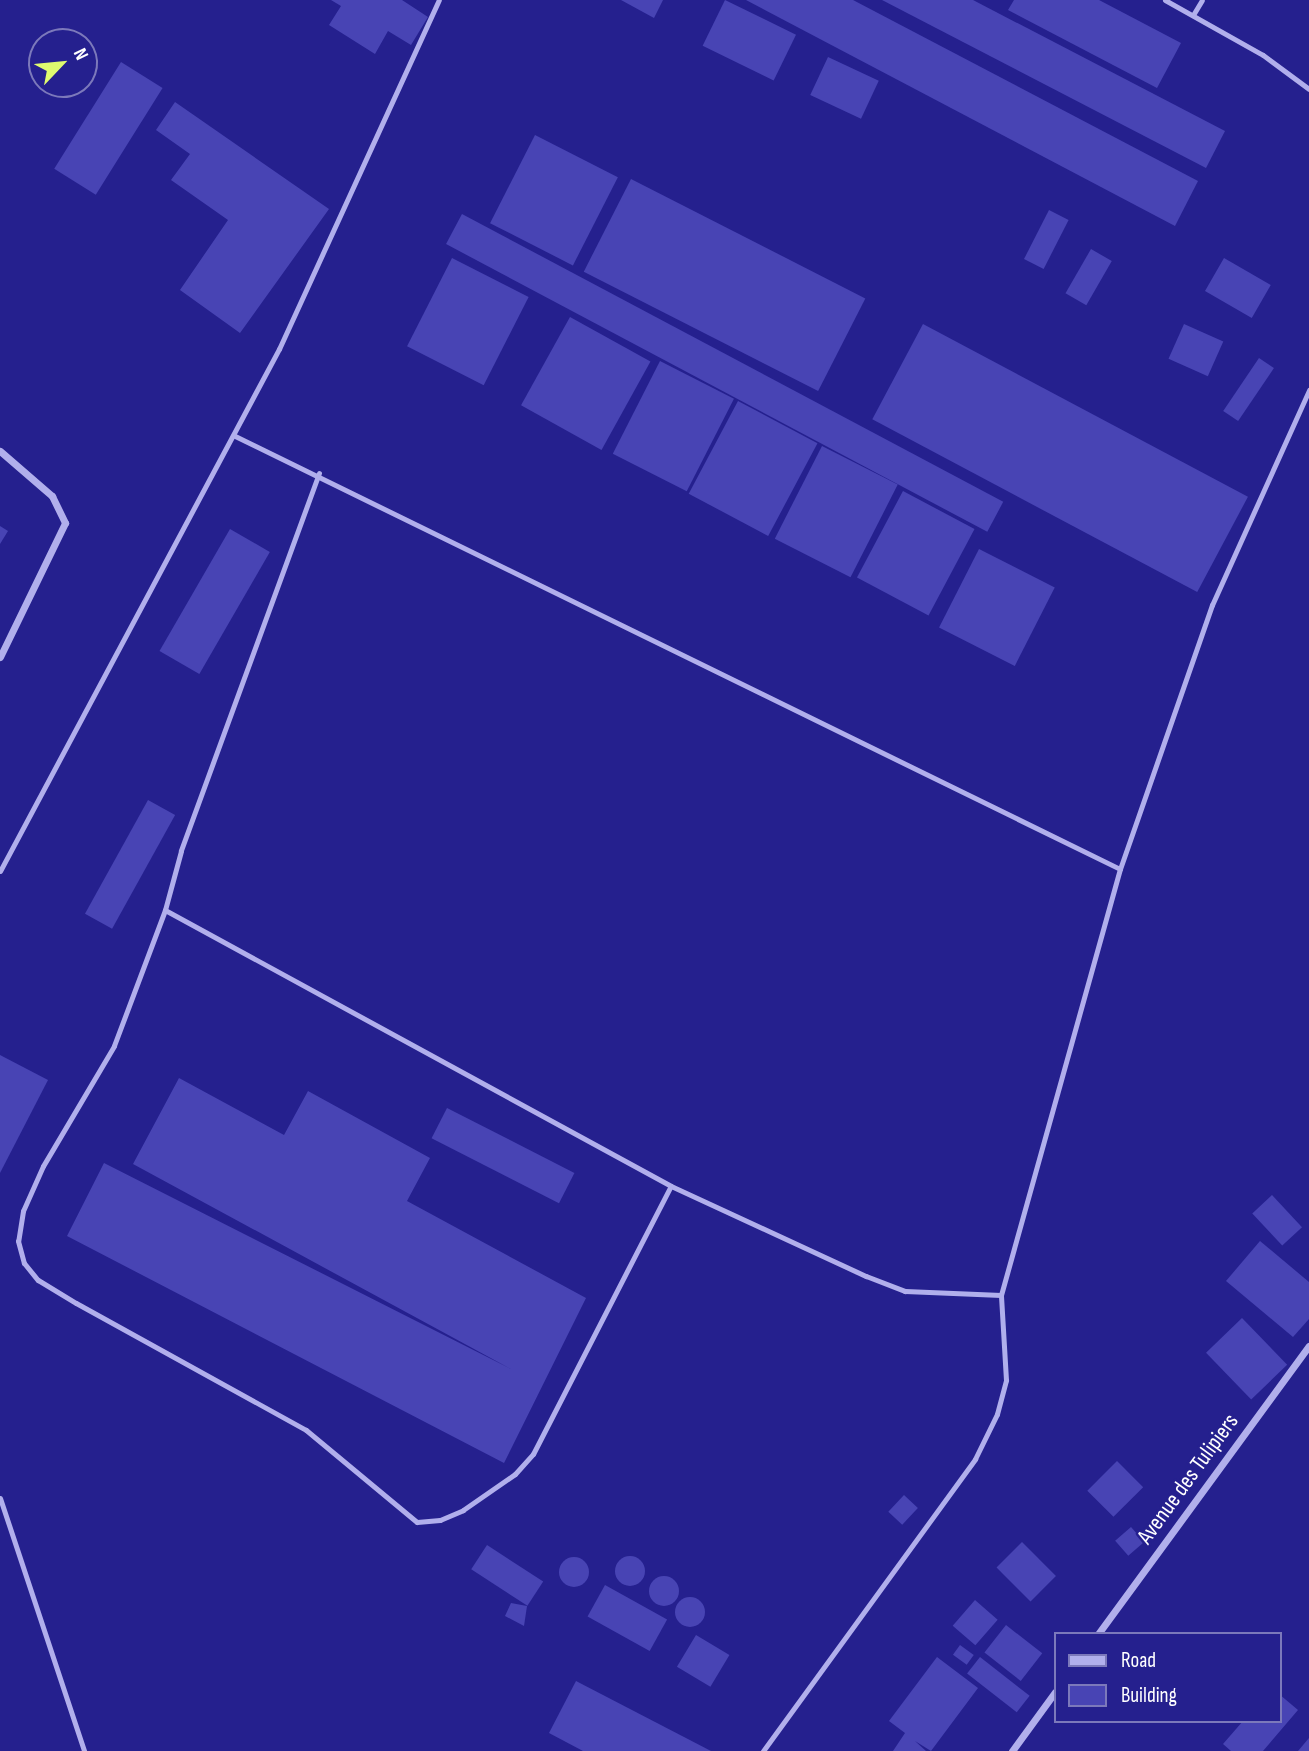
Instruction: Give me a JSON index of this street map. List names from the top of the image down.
{
  "streets": {
    "street": ["Avenue des Tulipiers"]
  },
  "legend": ["Road", "Building"],
  "north": "top right"
}
